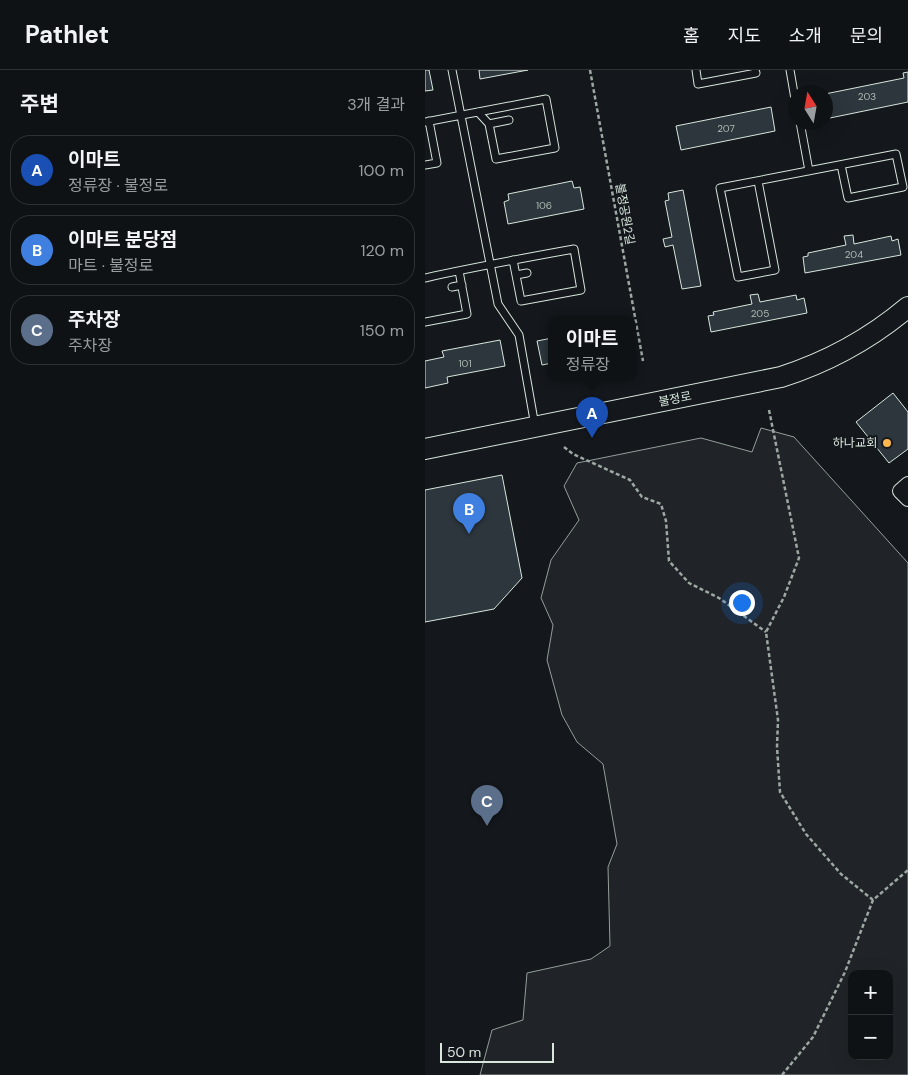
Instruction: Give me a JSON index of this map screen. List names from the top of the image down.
{
  "streets": {
    "main road": ["불정로"],
    "path": ["불정공원2길"]
  },
  "places": ["하나교회"],
  "house_numbers": [
    "203",
    "207",
    "106",
    "204",
    "205",
    "101"
  ],
  "scale_bar": "50 m",
  "north": "top",
  "page": {
    "header": "Pathlet",
    "nav": [
      "홈",
      "지도",
      "소개",
      "문의"
    ],
    "heading": ["주변", "3개 결과"],
    "list": [
      {
        "mark": "A",
        "name": "이마트",
        "note": "정류장 · 불정로",
        "value": "100 m"
      },
      {
        "mark": "B",
        "name": "이마트 분당점",
        "note": "마트 · 불정로",
        "value": "120 m"
      },
      {
        "mark": "C",
        "name": "주차장",
        "note": "주차장",
        "value": "150 m"
      }
    ],
    "popup": ["이마트", "정류장"],
    "pins": ["A", "B", "C"],
    "map_buttons": ["+", "−"],
    "scale": "50 m"
  }
}
